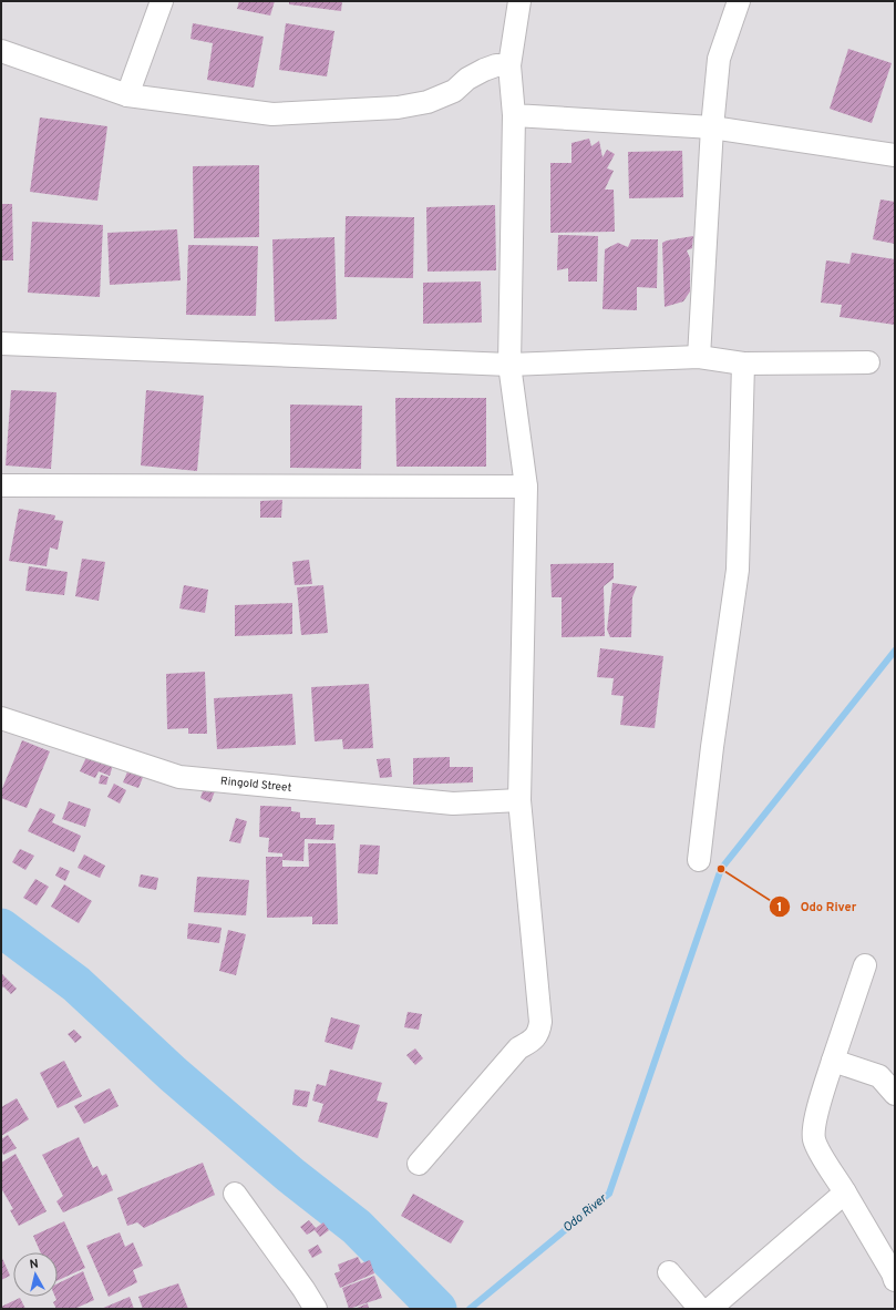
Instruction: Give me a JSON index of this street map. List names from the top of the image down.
{
  "streets": {
    "street": ["Ringold Street"]
  },
  "water": ["Odo River"],
  "places": ["Odo River"],
  "north": "top"
}
